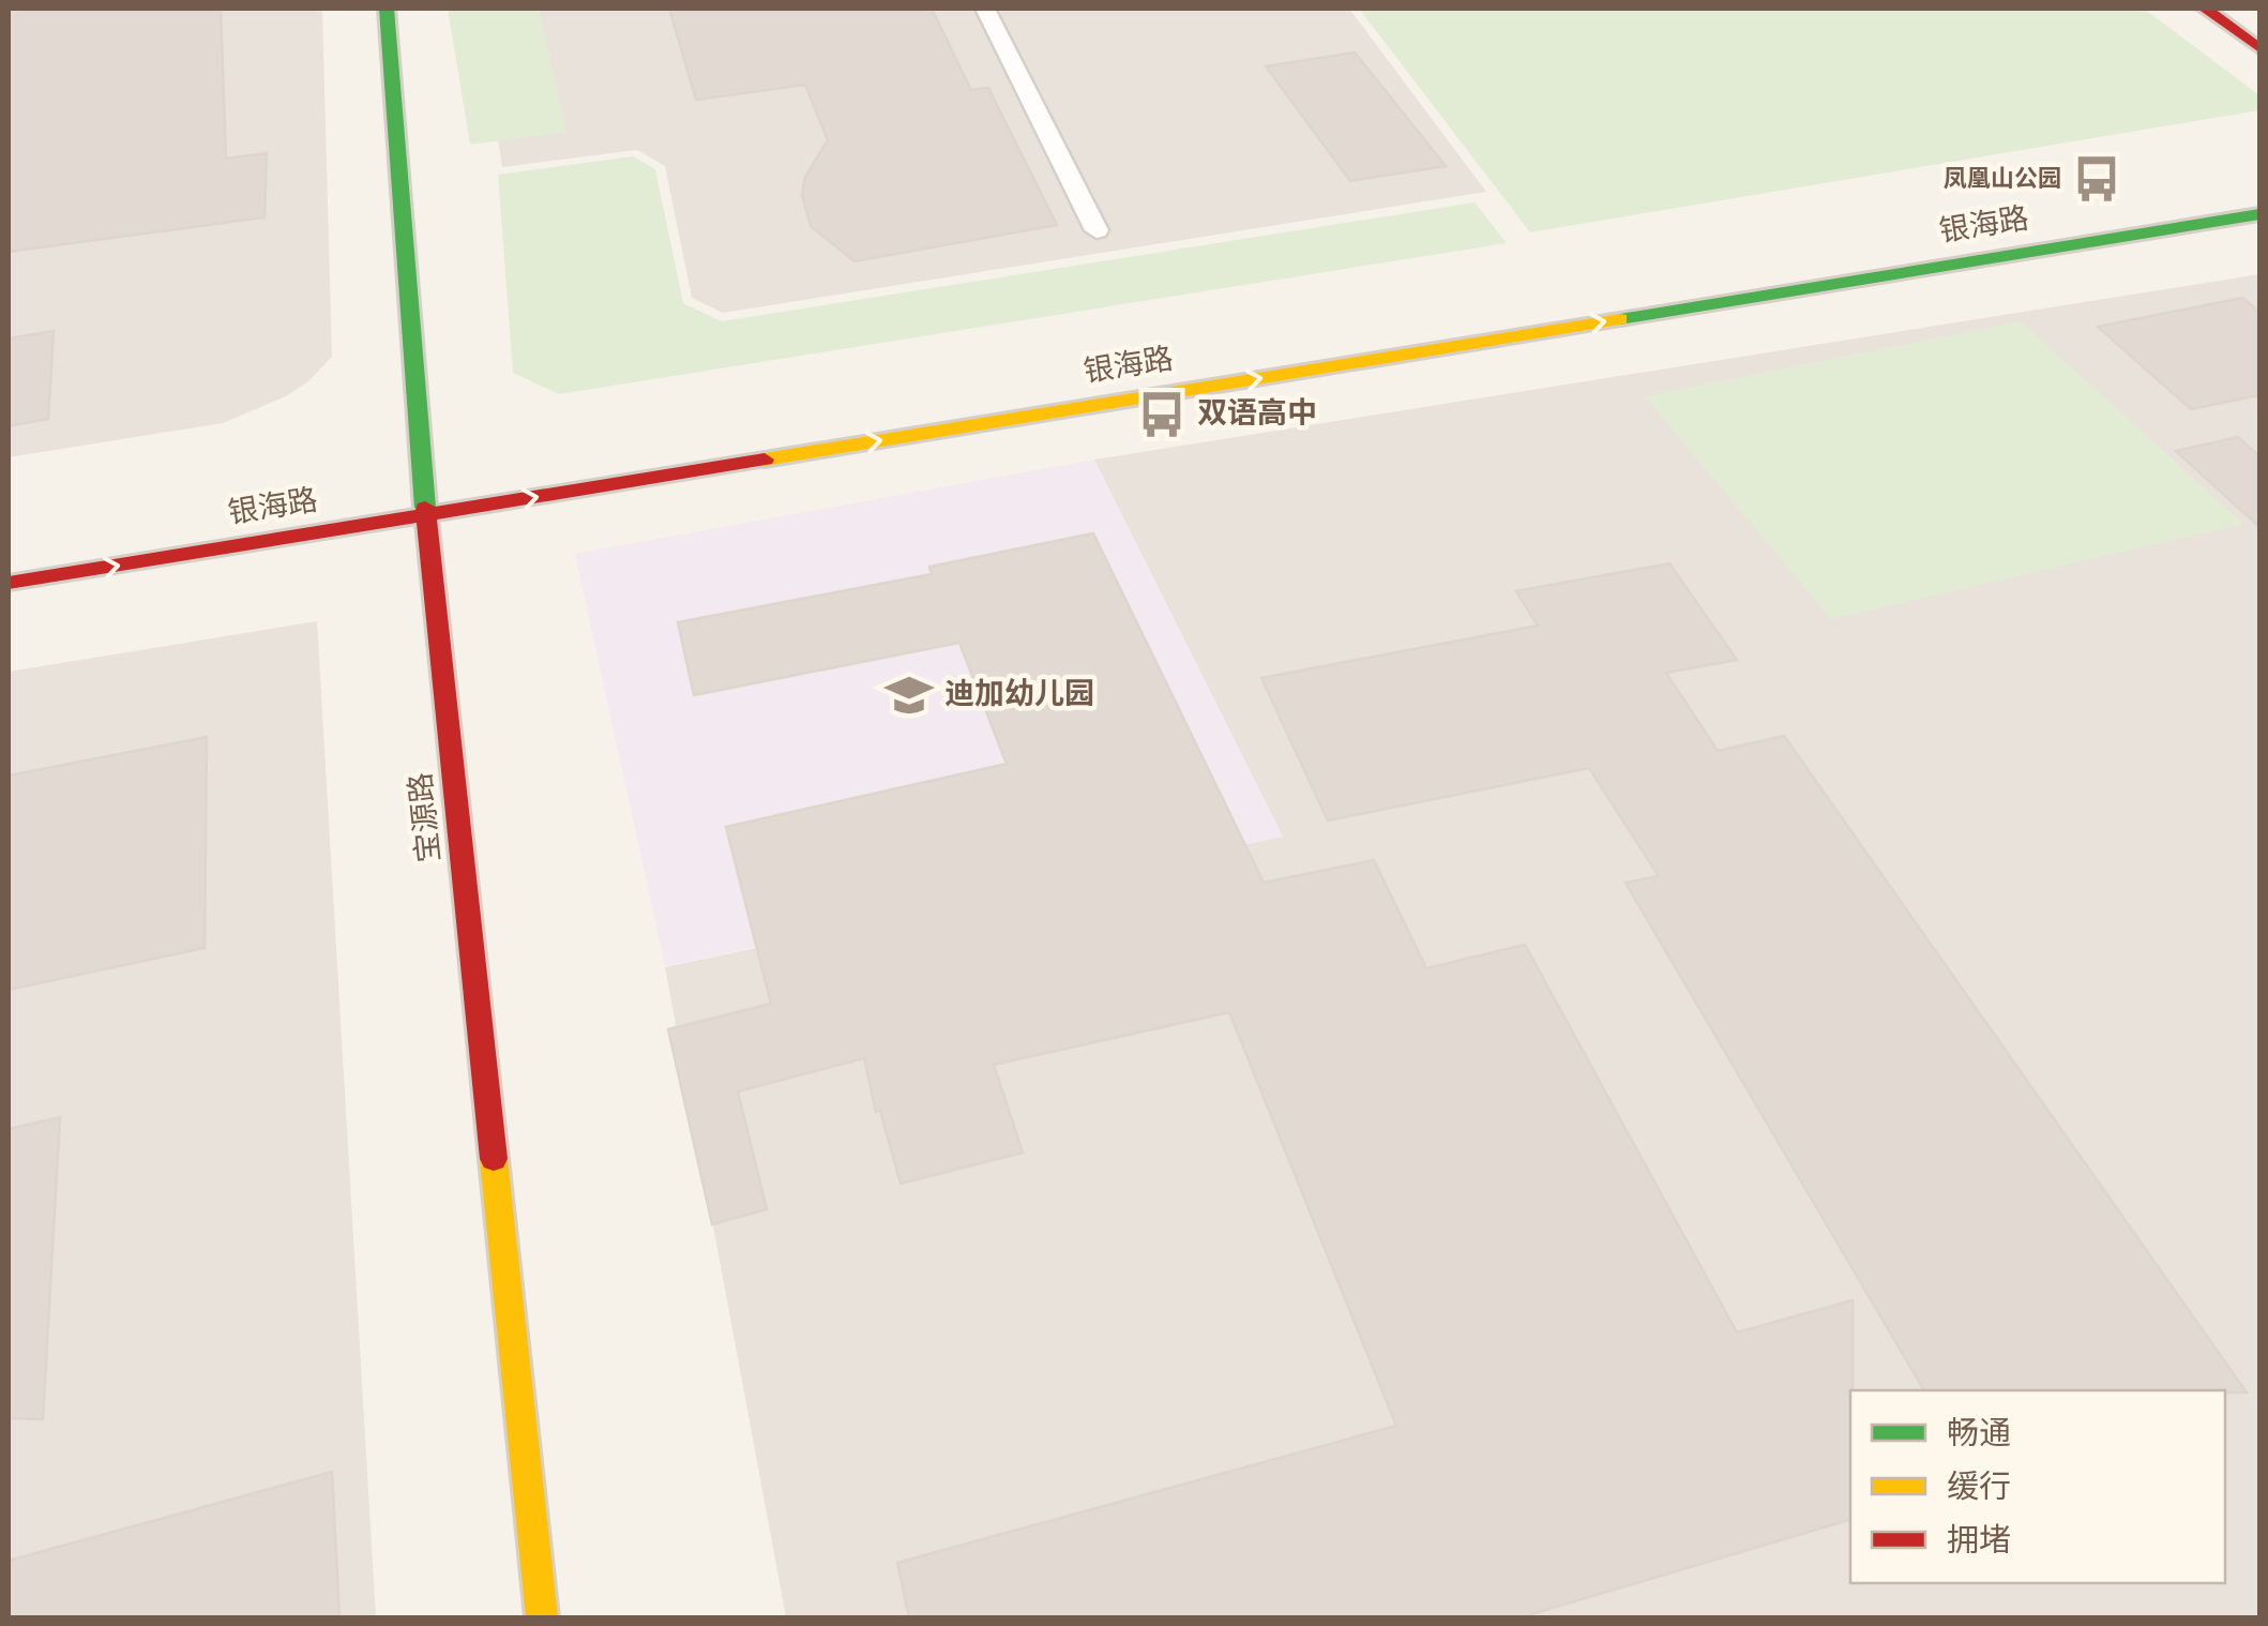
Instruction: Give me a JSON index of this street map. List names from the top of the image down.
{
  "streets": {
    "main road": ["银海路", "宝源路"]
  },
  "crossings": [
    ["银海路", "宝源路"]
  ],
  "one_way": ["银海路"],
  "places": {
    "bus stop": ["凤凰山公园", "双语高中"],
    "school or university": ["迪加幼儿园"]
  },
  "legend": ["畅通", "缓行", "拥堵"]
}
